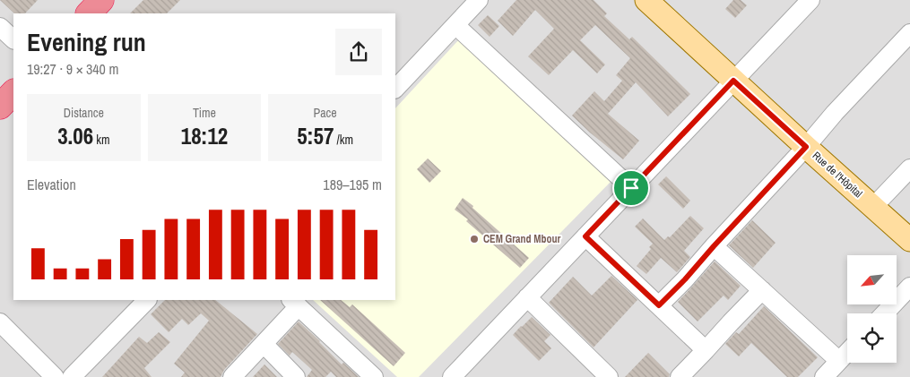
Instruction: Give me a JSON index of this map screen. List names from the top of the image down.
{
  "streets": {
    "main road": ["Rue de l'Hôpital"]
  },
  "places": ["CEM Grand Mbour"],
  "north": "bottom left",
  "page": {
    "heading": ["Evening run", "19:27 · 9 × 340 m"],
    "stats": [
      ["Distance", "3.06 km"],
      ["Time", "18:12"],
      ["Pace", "5:57 /km"]
    ],
    "chart": ["Elevation", "189–195 m"]
  }
}
